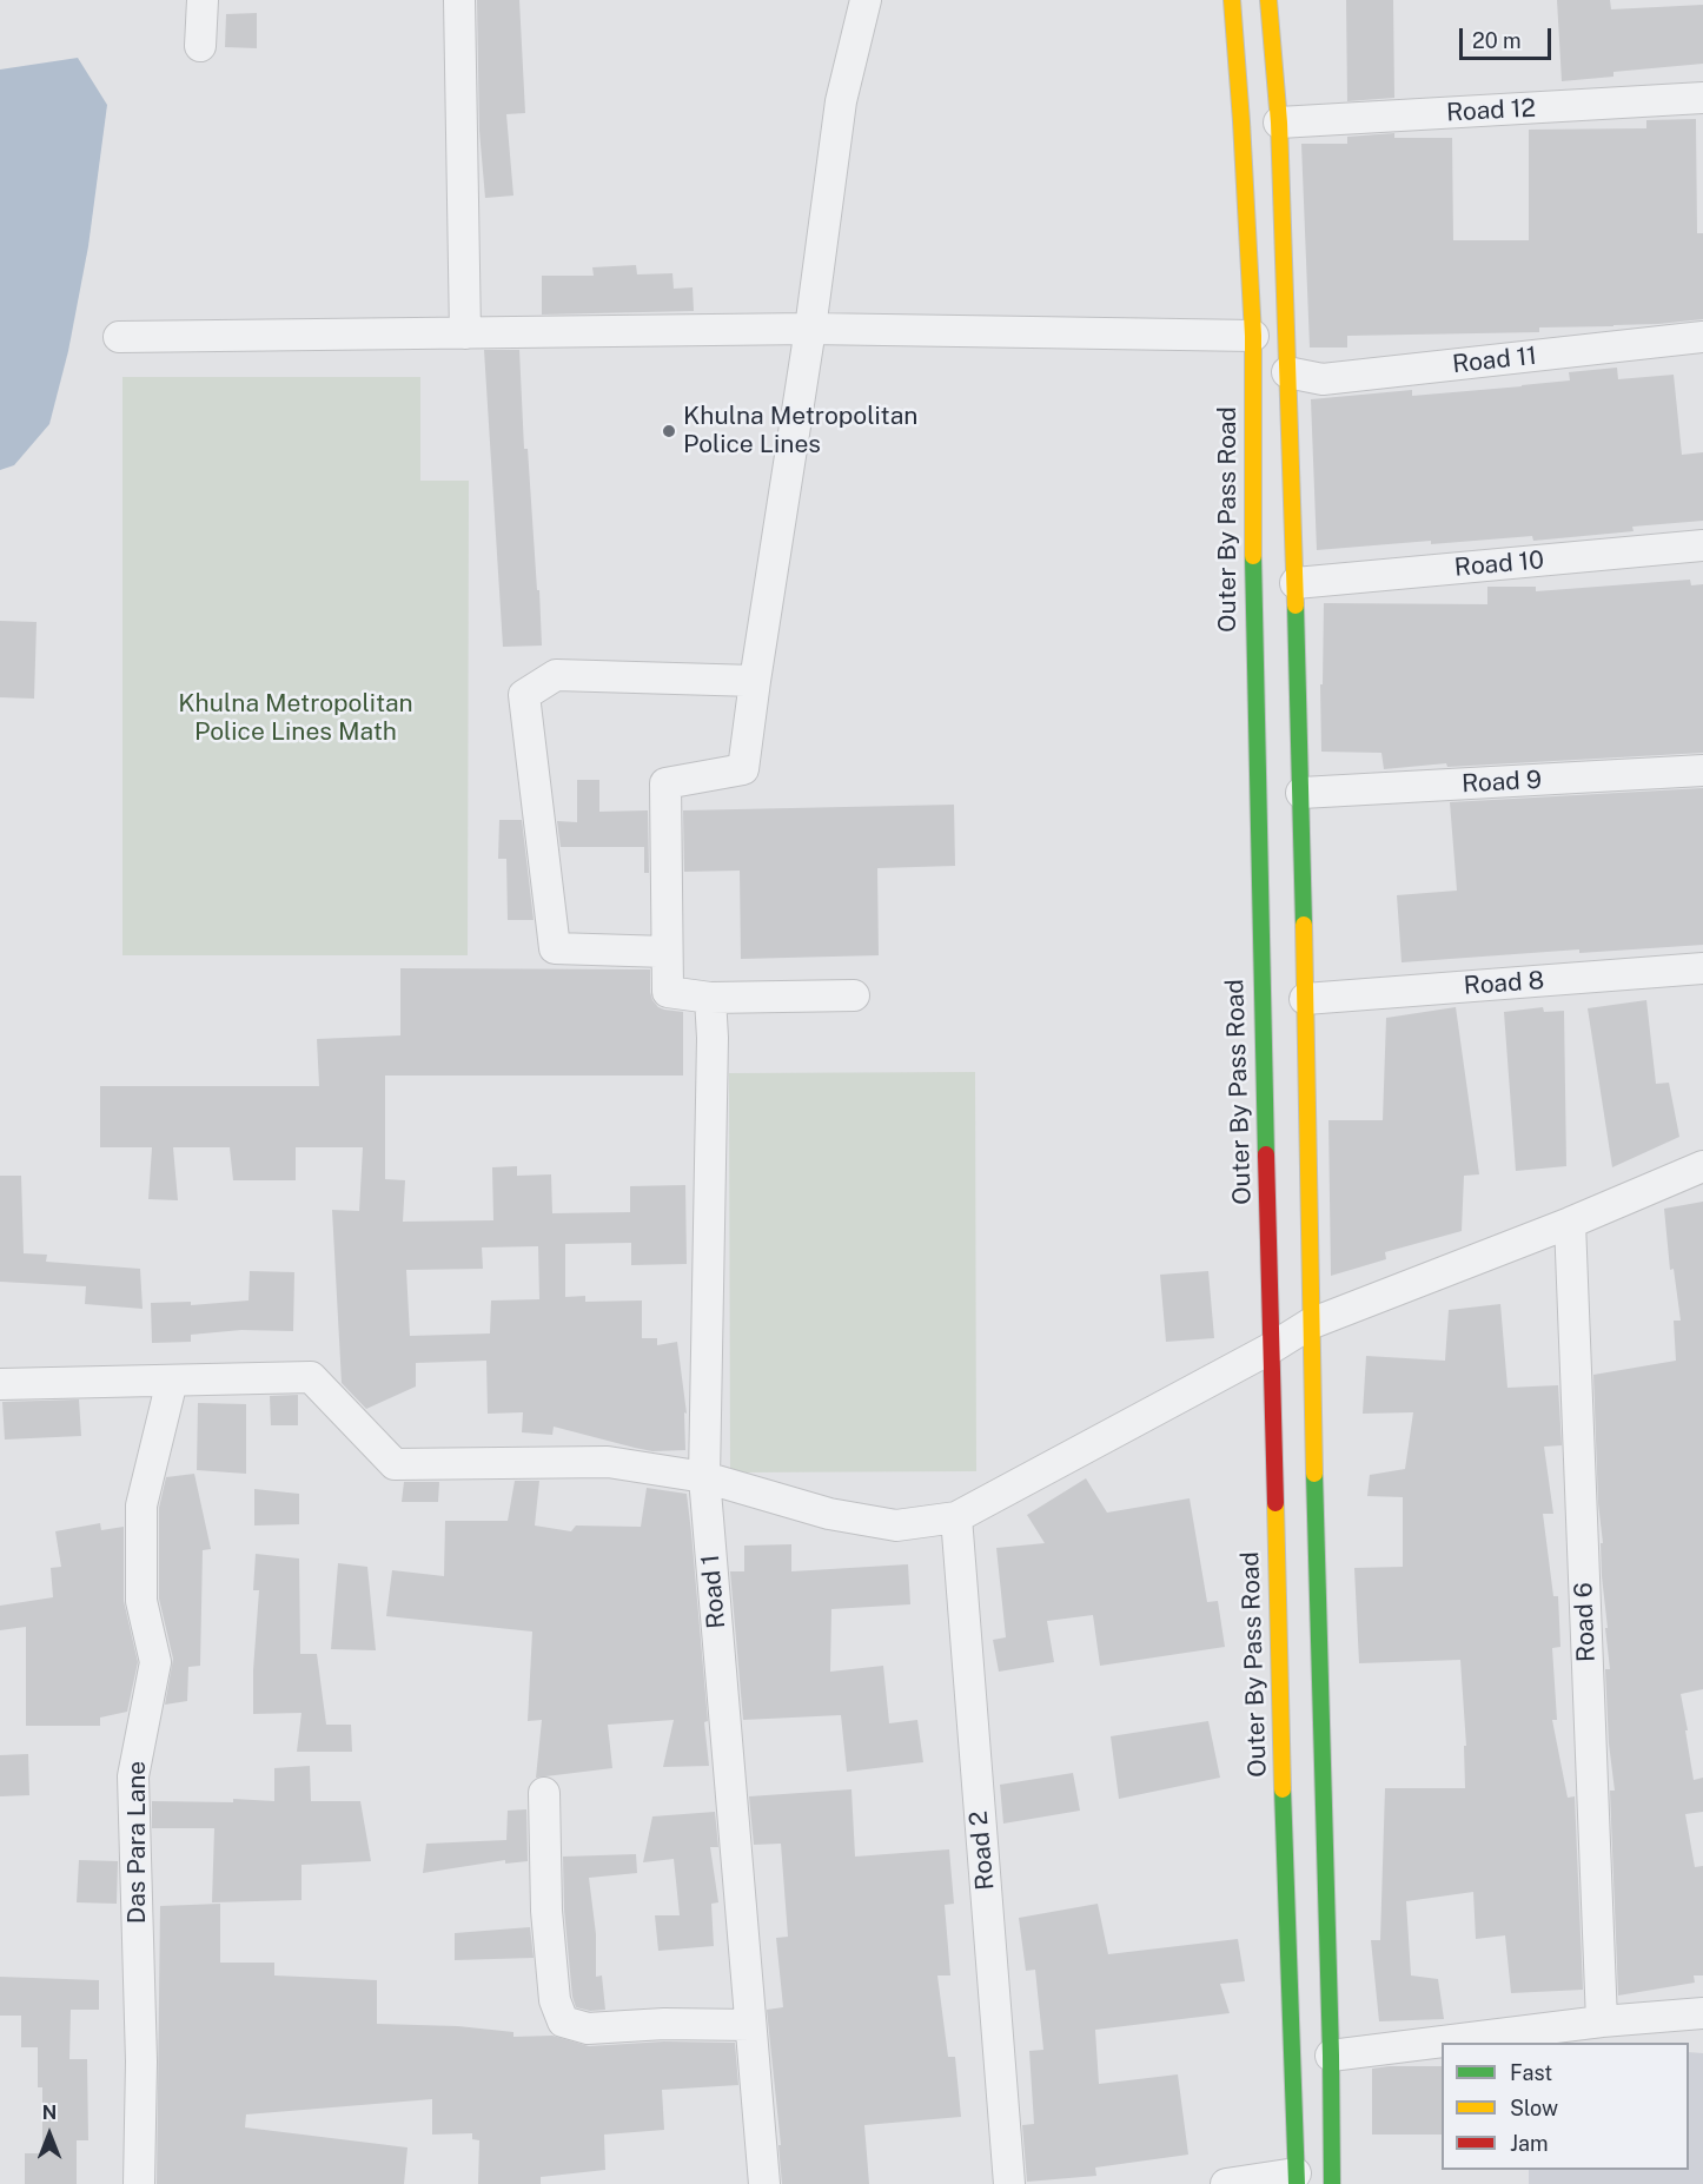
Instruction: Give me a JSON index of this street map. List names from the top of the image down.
{
  "streets": {
    "main road": ["Outer By Pass Road"],
    "street": [
      "Road 12",
      "Road 11",
      "Road 10",
      "Road 9",
      "Road 8",
      "Road 1",
      "Road 6",
      "Das Para Lane",
      "Road 2"
    ]
  },
  "parks": ["Khulna Metropolitan Police Lines Math"],
  "places": ["Khulna Metropolitan Police Lines"],
  "legend": ["Fast", "Slow", "Jam"],
  "scale_bar": "20 m",
  "north": "top"
}
